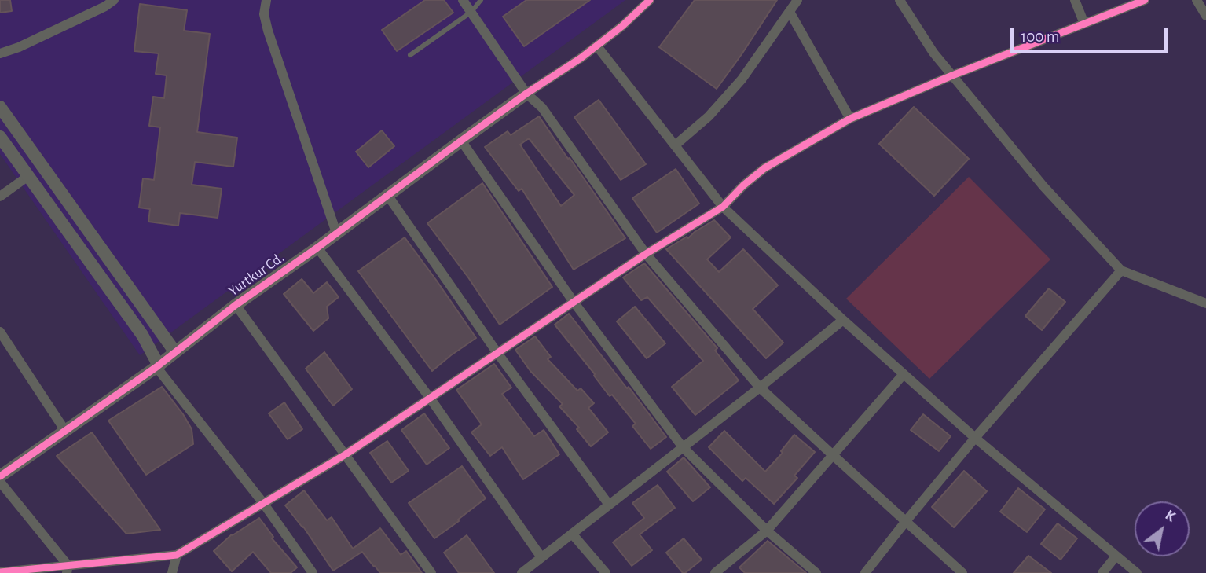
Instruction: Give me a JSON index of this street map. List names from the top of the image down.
{
  "streets": {
    "street": ["Yurtkur Cd."]
  },
  "scale_bar": "100 m",
  "north": "top right"
}
